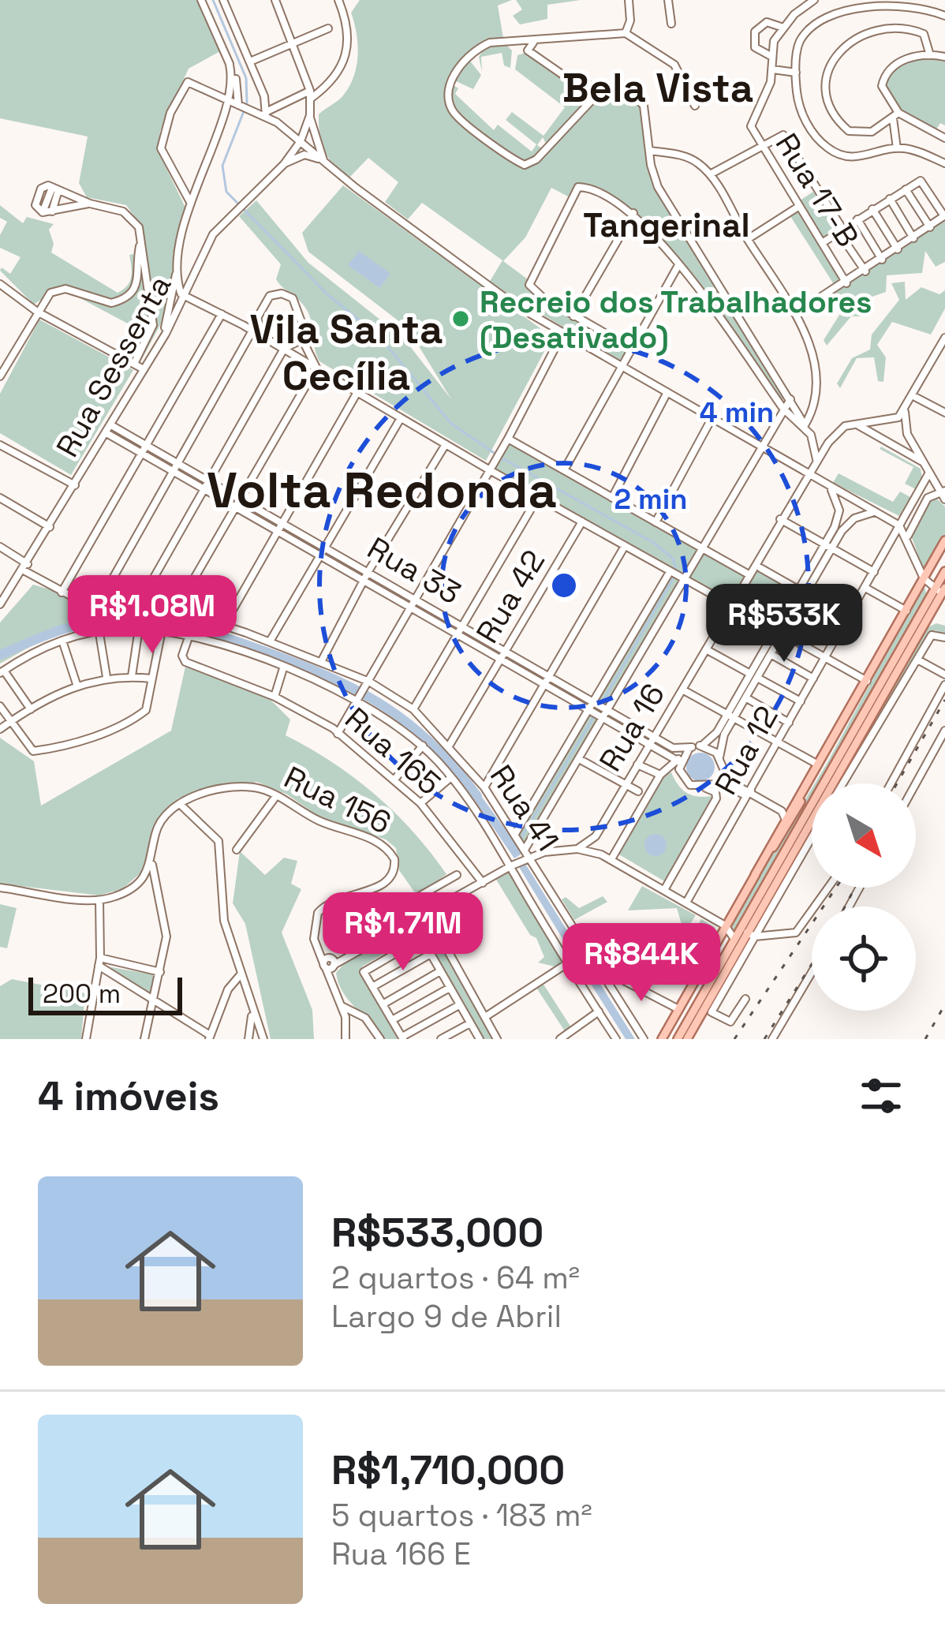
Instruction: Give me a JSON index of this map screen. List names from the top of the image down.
{
  "streets": {
    "street": [
      "Rua 17-B",
      "Rua Sessenta",
      "Rua 33",
      "Rua 42",
      "Rua 16",
      "Rua 12",
      "Rua 165",
      "Rua 156",
      "Rua 41"
    ]
  },
  "crossings": [
    ["Rua Sessenta", "Rua 33"],
    ["Rua 33", "Rua 42"],
    ["Rua 42", "Rua 41"]
  ],
  "districts": [
    "Bela Vista",
    "Tangerinal",
    "Vila Santa Cecília",
    "Volta Redonda"
  ],
  "places": ["Recreio dos Trabalhadores (Desativado)"],
  "scale_bar": "200 m",
  "north": "bottom right",
  "page": {
    "price": [
      "R$1.08M",
      "R$533K",
      "R$1.71M",
      "R$844K"
    ],
    "scale": "200 m",
    "heading": "4 imóveis",
    "list": [
      {
        "name": "R$533,000",
        "note": "2 quartos · 64 m² · Largo 9 de Abril"
      },
      {
        "name": "R$1,710,000",
        "note": "5 quartos · 183 m² · Rua 166 E"
      }
    ]
  },
  "rings": ["4 min", "2 min"]
}
